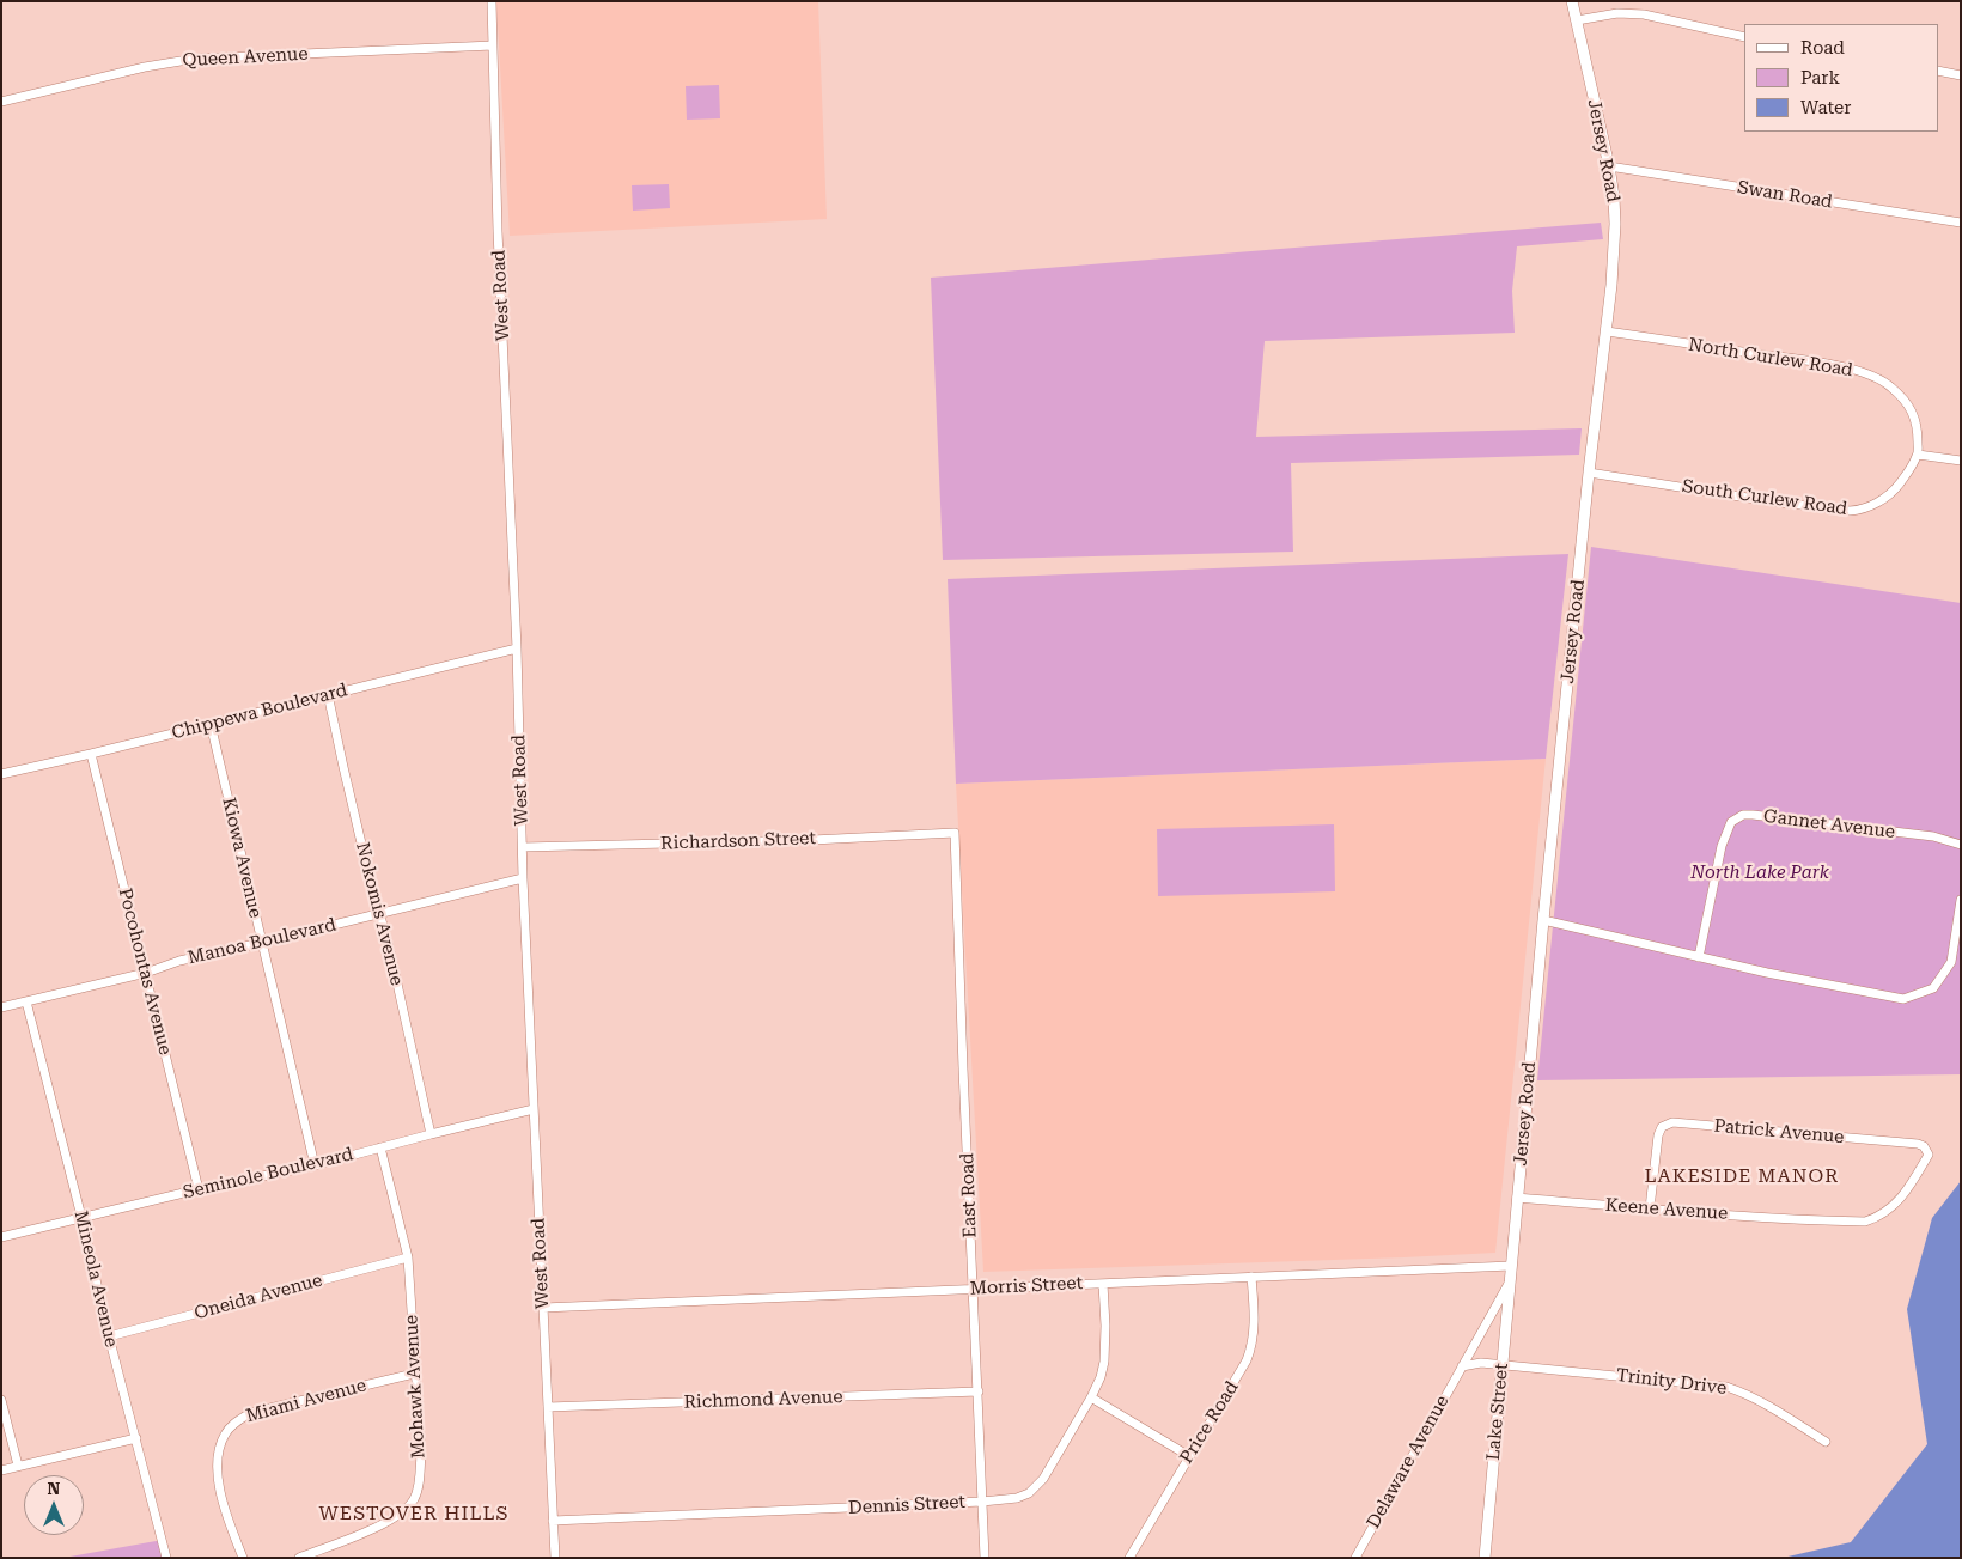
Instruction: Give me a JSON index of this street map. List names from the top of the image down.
{
  "streets": {
    "street": [
      "Queen Avenue",
      "Jersey Road",
      "Swan Road",
      "West Road",
      "North Curlew Road",
      "South Curlew Road",
      "Chippewa Boulevard",
      "Gannet Avenue",
      "Richardson Street",
      "Kiowa Avenue",
      "Nokomis Avenue",
      "Manoa Boulevard",
      "Pocohontas Avenue",
      "Patrick Avenue",
      "Seminole Boulevard",
      "East Road",
      "Keene Avenue",
      "Mineola Avenue",
      "Morris Street",
      "Oneida Avenue",
      "Trinity Drive",
      "Mohawk Avenue",
      "Richmond Avenue",
      "Miami Avenue",
      "Lake Street",
      "Price Road",
      "Delaware Avenue",
      "Dennis Street"
    ]
  },
  "crossings": [
    ["Queen Avenue", "West Road"],
    ["Jersey Road", "Swan Road"],
    ["Jersey Road", "North Curlew Road"],
    ["Jersey Road", "South Curlew Road"],
    ["Jersey Road", "Keene Avenue"],
    ["Jersey Road", "Morris Street"],
    ["Jersey Road", "Lake Street"],
    ["West Road", "Chippewa Boulevard"],
    ["West Road", "Richardson Street"],
    ["West Road", "Manoa Boulevard"],
    ["West Road", "Seminole Boulevard"],
    ["West Road", "Morris Street"],
    ["West Road", "Richmond Avenue"],
    ["West Road", "Dennis Street"],
    ["North Curlew Road", "South Curlew Road"],
    ["Chippewa Boulevard", "Kiowa Avenue"],
    ["Chippewa Boulevard", "Nokomis Avenue"],
    ["Chippewa Boulevard", "Pocohontas Avenue"],
    ["Richardson Street", "East Road"],
    ["Kiowa Avenue", "Manoa Boulevard"],
    ["Kiowa Avenue", "Seminole Boulevard"],
    ["Nokomis Avenue", "Manoa Boulevard"],
    ["Nokomis Avenue", "Seminole Boulevard"],
    ["Manoa Boulevard", "Pocohontas Avenue"],
    ["Manoa Boulevard", "Mineola Avenue"],
    ["Pocohontas Avenue", "Seminole Boulevard"],
    ["Patrick Avenue", "Keene Avenue"],
    ["Seminole Boulevard", "Mineola Avenue"],
    ["Seminole Boulevard", "Mohawk Avenue"],
    ["East Road", "Morris Street"],
    ["East Road", "Richmond Avenue"],
    ["East Road", "Dennis Street"],
    ["Mineola Avenue", "Oneida Avenue"],
    ["Morris Street", "Lake Street"],
    ["Morris Street", "Price Road"],
    ["Morris Street", "Dennis Street"],
    ["Oneida Avenue", "Mohawk Avenue"],
    ["Trinity Drive", "Lake Street"],
    ["Mohawk Avenue", "Miami Avenue"],
    ["Lake Street", "Delaware Avenue"]
  ],
  "districts": ["LAKESIDE MANOR", "WESTOVER HILLS"],
  "parks": ["North Lake Park"],
  "legend": ["Road", "Park", "Water"],
  "north": "top"
}
